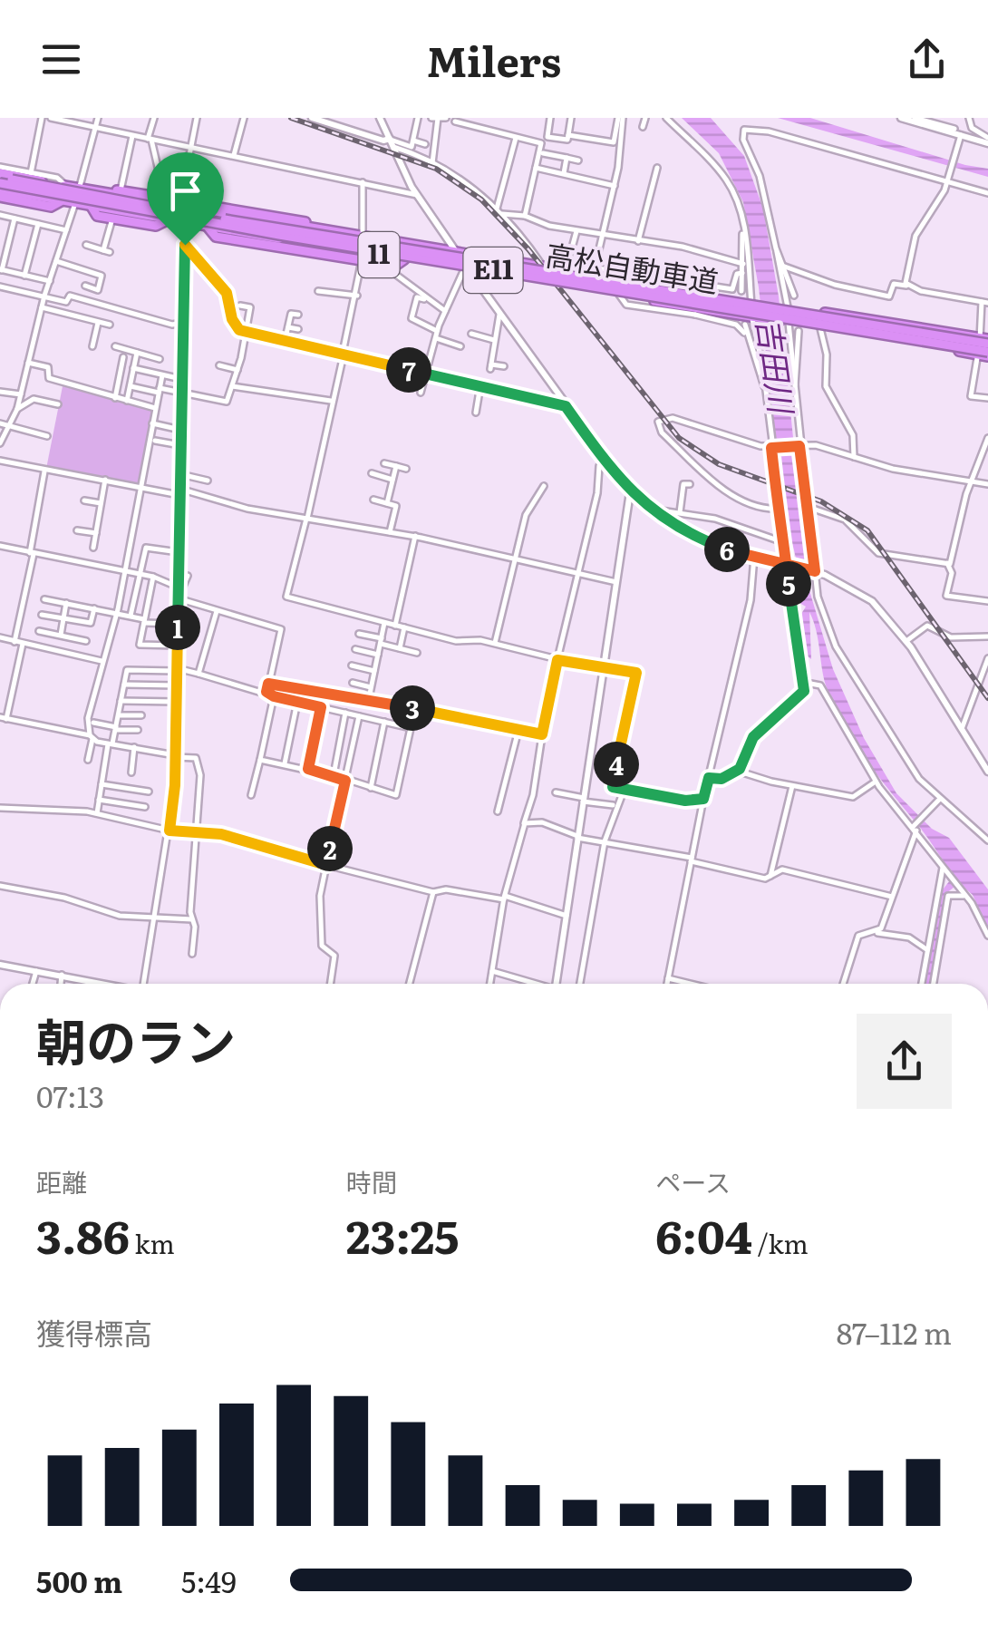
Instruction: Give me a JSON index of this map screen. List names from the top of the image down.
{
  "streets": {
    "highway": ["11", "高松自動車道", "E11"]
  },
  "crossings": [
    ["11", "高松自動車道"]
  ],
  "water": ["吉田川"],
  "page": {
    "header": "Milers",
    "pins": [
      "7",
      "6",
      "5",
      "1",
      "3",
      "4",
      "2"
    ],
    "heading": ["朝のラン", "07:13"],
    "stats": [
      ["距離", "3.86 km"],
      ["時間", "23:25"],
      ["ペース", "6:04 /km"]
    ],
    "chart": ["獲得標高", "87–112 m"],
    "list": [
      {
        "name": "500 m",
        "note": "5:49"
      }
    ]
  }
}
